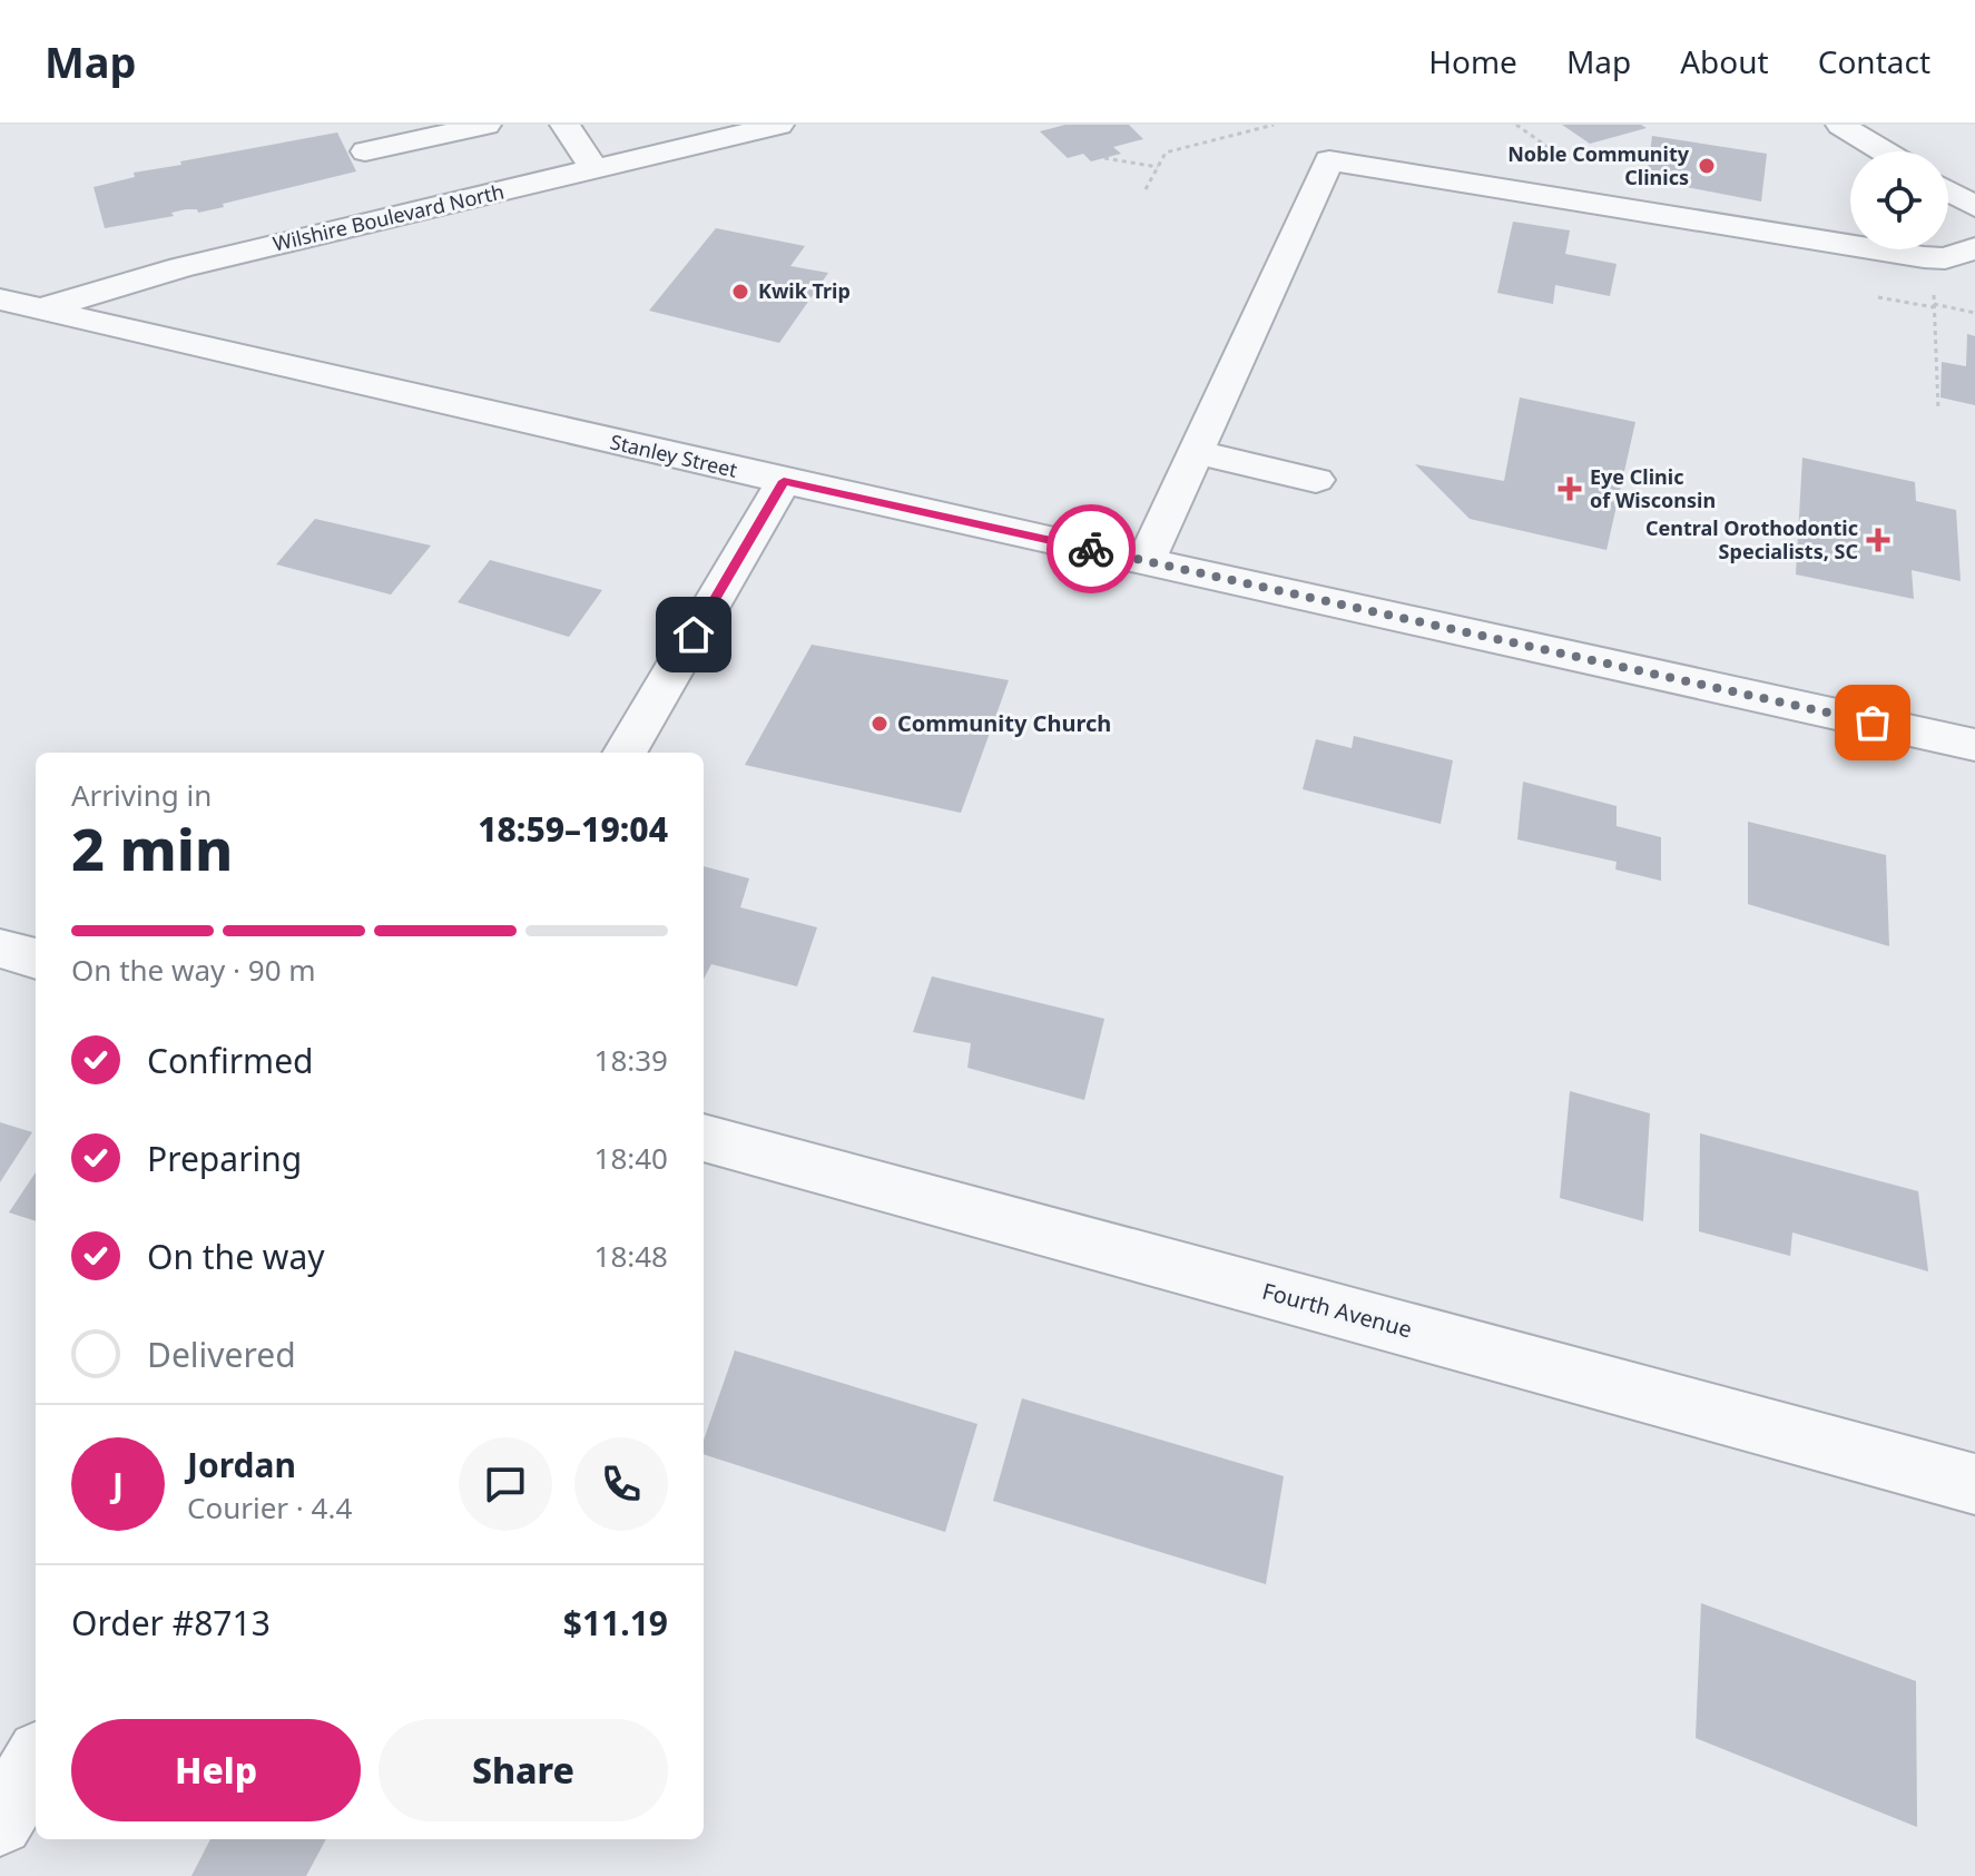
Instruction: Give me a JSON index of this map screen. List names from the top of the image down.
{
  "streets": {
    "street": ["Wilshire Boulevard North", "Stanley Street", "Fourth Avenue"]
  },
  "crossings": [
    ["Wilshire Boulevard North", "Stanley Street"]
  ],
  "places": {
    "other": ["Noble Community Clinics", "Kwik Trip", "Community Church"],
    "health": ["Eye Clinic of Wisconsin", "Central Orothodontic Specialists, SC"]
  },
  "page": {
    "header": "Map",
    "nav": [
      "Home",
      "Map",
      "About",
      "Contact"
    ],
    "heading": ["2 min", "Arriving in", "18:59–19:04"],
    "panel": [
      "Jordan",
      "Courier · 4.4",
      "Order #8713",
      "$11.19"
    ],
    "bar": "On the way · 90 m",
    "list": [
      ["Confirmed", "18:39"],
      ["Preparing", "18:40"],
      ["On the way", "18:48"],
      "Delivered"
    ],
    "round": "J",
    "buttons": ["Help", "Share"]
  }
}
